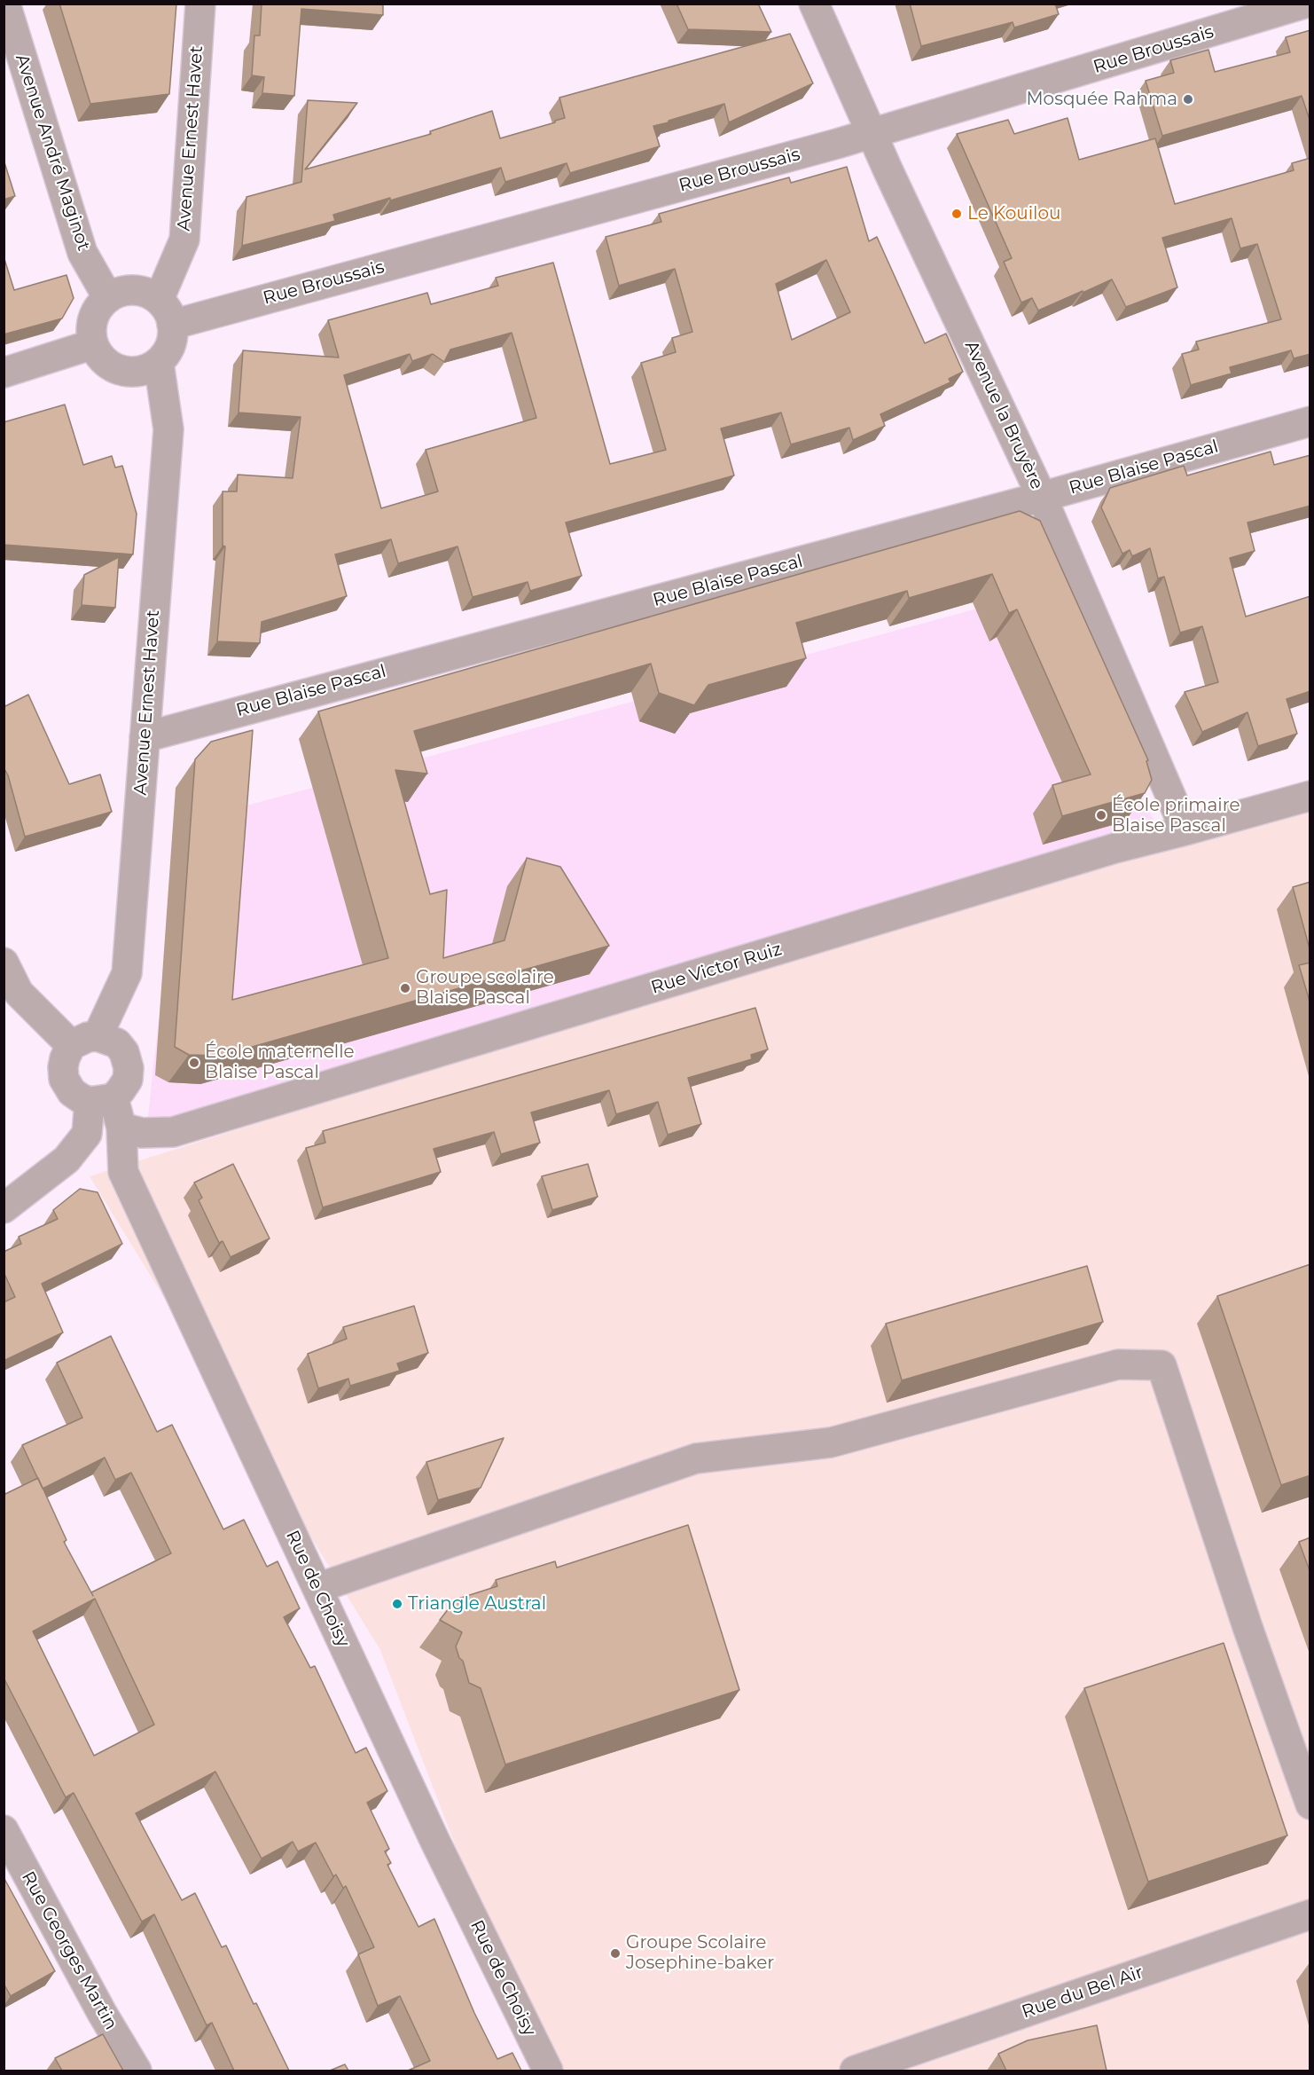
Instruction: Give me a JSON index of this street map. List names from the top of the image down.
{
  "streets": {
    "street": [
      "Rue Broussais",
      "Avenue Ernest Havet",
      "Avenue André Maginot",
      "Avenue la Bruyère",
      "Rue Blaise Pascal",
      "Rue Victor Ruiz",
      "Rue de Choisy",
      "Rue Georges Martin",
      "Rue du Bel Air"
    ]
  },
  "crossings": [
    ["Rue Broussais", "Avenue Ernest Havet"],
    ["Rue Broussais", "Avenue André Maginot"],
    ["Rue Broussais", "Avenue la Bruyère"],
    ["Avenue Ernest Havet", "Avenue André Maginot"],
    ["Avenue Ernest Havet", "Rue Blaise Pascal"],
    ["Avenue Ernest Havet", "Rue de Choisy"],
    ["Avenue la Bruyère", "Rue Blaise Pascal"],
    ["Avenue la Bruyère", "Rue Victor Ruiz"],
    ["Rue Victor Ruiz", "Rue de Choisy"]
  ],
  "places": [
    "Mosquée Rahma",
    "Le Kouilou",
    "École primaire Blaise Pascal",
    "Groupe scolaire Blaise Pascal",
    "École maternelle Blaise Pascal",
    "Triangle Austral",
    "Groupe Scolaire Josephine-baker"
  ]
}
